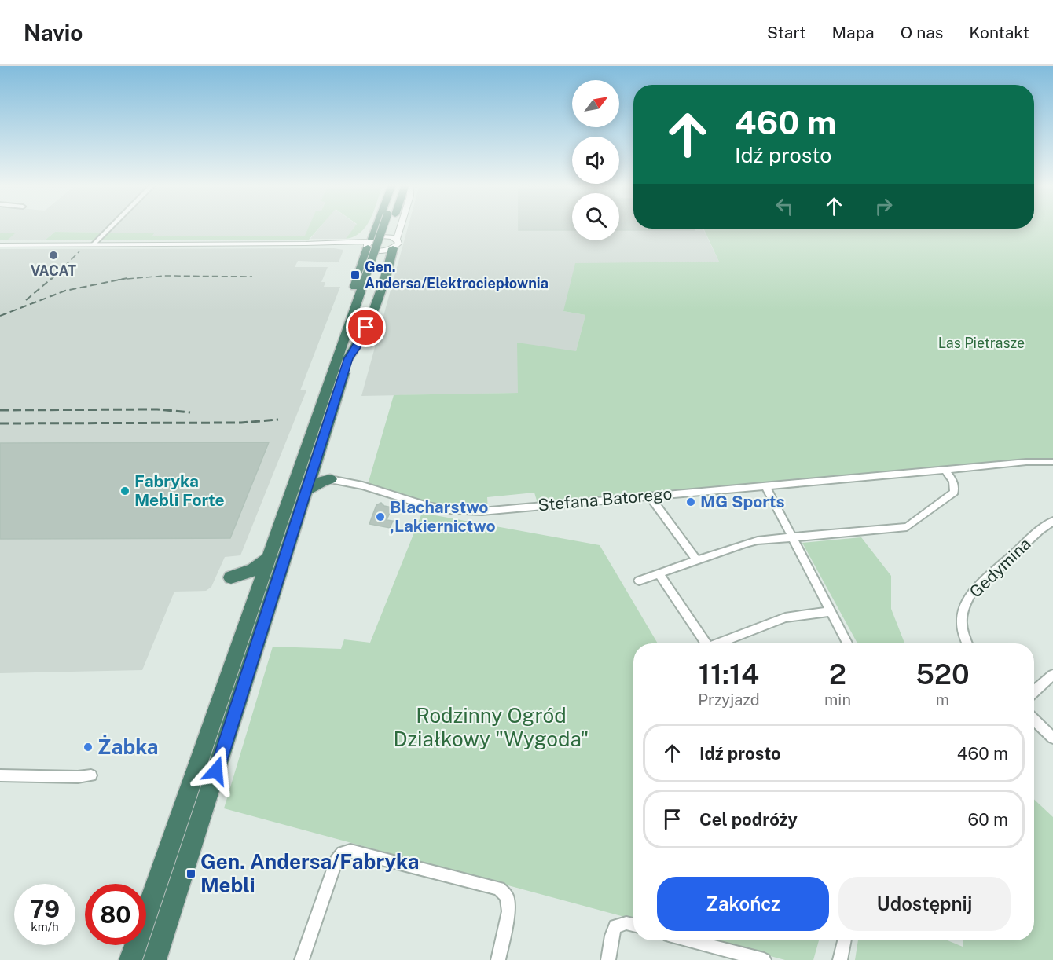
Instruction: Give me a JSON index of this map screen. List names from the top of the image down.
{
  "streets": {
    "street": ["Stefana Batorego", "Gedymina"]
  },
  "parks": ["Las Pietrasze", "Rodzinny Ogród Działkowy \"Wygoda\""],
  "places": {
    "other": [
      "VACAT",
      "Fabryka Mebli Forte",
      "MG Sports",
      "Blacharstwo ,Lakiernictwo",
      "Żabka"
    ],
    "transit": ["Gen. Andersa/Elektrociepłownia", "Gen. Andersa/Fabryka Mebli"]
  },
  "north": "top right",
  "page": {
    "header": "Navio",
    "nav": [
      "Start",
      "Mapa",
      "O nas",
      "Kontakt"
    ],
    "turn": ["460 m", "Idź prosto"],
    "eta": [
      "11:14",
      "Przyjazd",
      "2",
      "min",
      "520",
      "m"
    ],
    "list": [
      {
        "name": "Idź prosto",
        "value": "460 m"
      },
      {
        "name": "Cel podróży",
        "value": "60 m"
      }
    ],
    "buttons": ["Zakończ", "Udostępnij"],
    "speed": "79 km/h",
    "limit": "80"
  }
}
